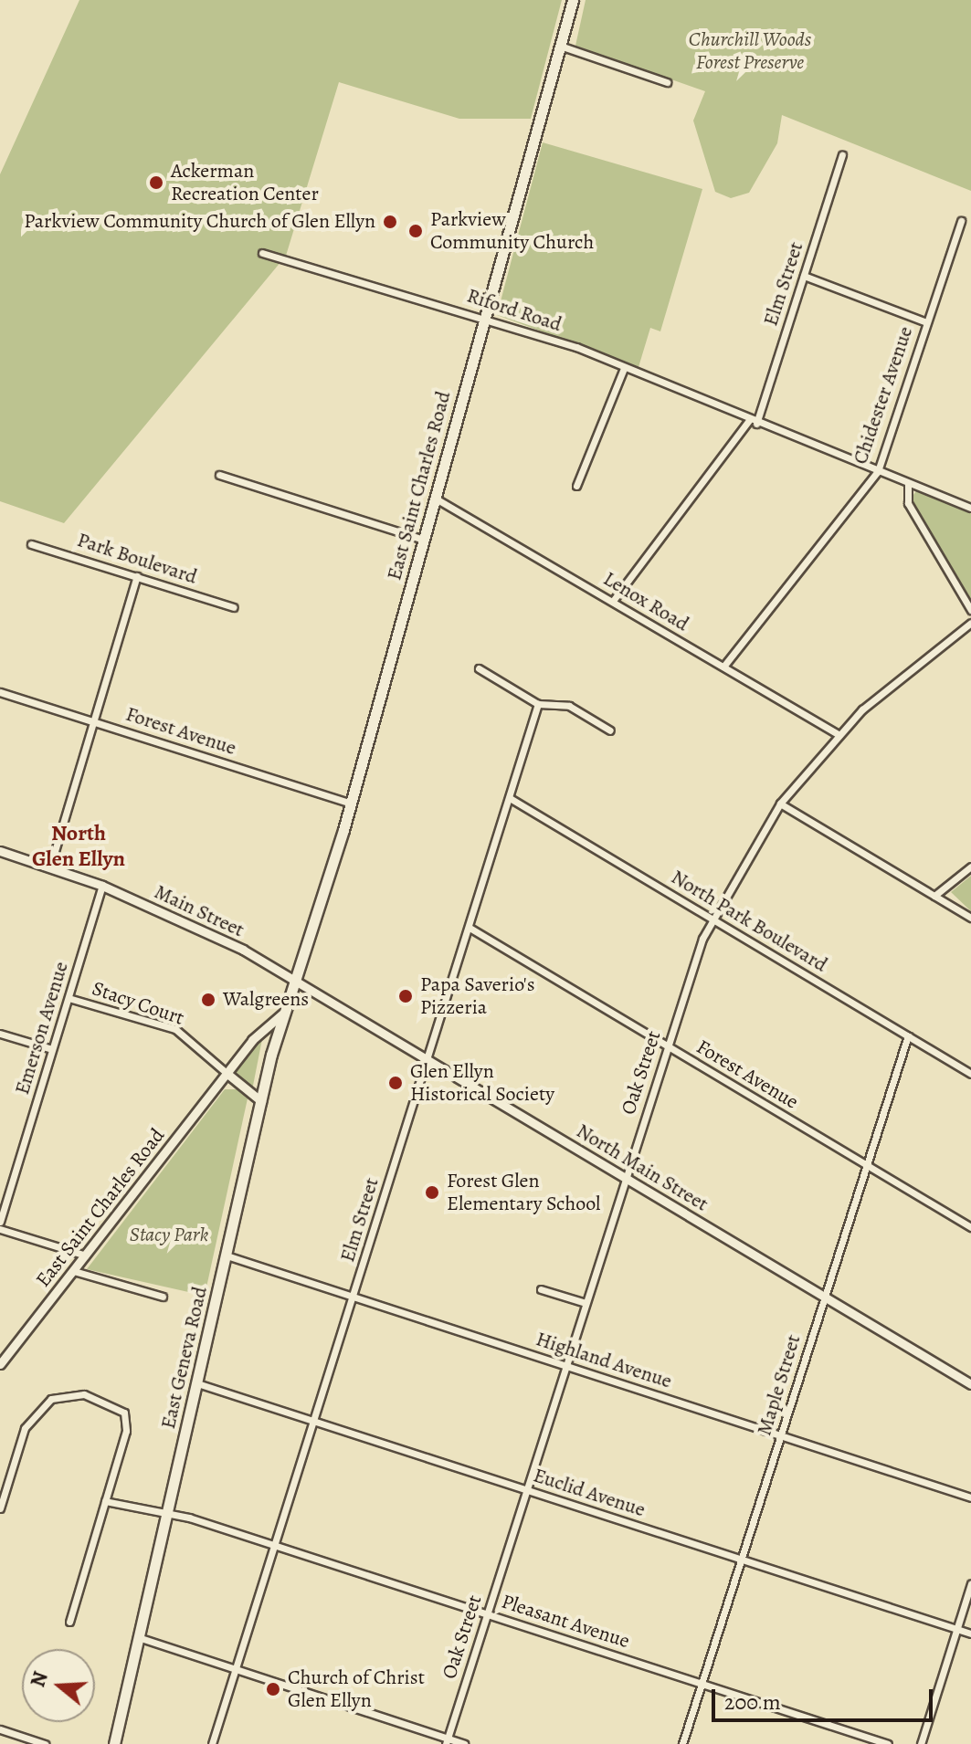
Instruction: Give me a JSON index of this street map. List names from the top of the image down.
{
  "streets": {
    "main road": ["East Saint Charles Road", "East Geneva Road"],
    "street": [
      "Elm Street",
      "Riford Road",
      "Chidester Avenue",
      "Park Boulevard",
      "Lenox Road",
      "Forest Avenue",
      "Main Street",
      "North Park Boulevard",
      "Stacy Court",
      "Emerson Avenue",
      "Oak Street",
      "North Main Street",
      "Highland Avenue",
      "Maple Street",
      "Euclid Avenue",
      "Pleasant Avenue"
    ]
  },
  "crossings": [
    ["Elm Street", "Riford Road"],
    ["Elm Street", "Lenox Road"],
    ["Elm Street", "Forest Avenue"],
    ["Elm Street", "North Park Boulevard"],
    ["Elm Street", "North Main Street"],
    ["Elm Street", "Highland Avenue"],
    ["Elm Street", "Euclid Avenue"],
    ["Elm Street", "Pleasant Avenue"],
    ["Riford Road", "Chidester Avenue"],
    ["Riford Road", "East Saint Charles Road"],
    ["Chidester Avenue", "Lenox Road"],
    ["East Saint Charles Road", "Lenox Road"],
    ["East Saint Charles Road", "Forest Avenue"],
    ["East Saint Charles Road", "Main Street"],
    ["East Saint Charles Road", "Stacy Court"],
    ["East Saint Charles Road", "North Main Street"],
    ["East Saint Charles Road", "East Geneva Road"],
    ["Lenox Road", "Oak Street"],
    ["Forest Avenue", "Oak Street"],
    ["Forest Avenue", "Maple Street"],
    ["Main Street", "Emerson Avenue"],
    ["Main Street", "North Main Street"],
    ["Main Street", "East Geneva Road"],
    ["North Park Boulevard", "Oak Street"],
    ["North Park Boulevard", "Maple Street"],
    ["Stacy Court", "Emerson Avenue"],
    ["Oak Street", "North Main Street"],
    ["Oak Street", "Highland Avenue"],
    ["Oak Street", "Euclid Avenue"],
    ["Oak Street", "Pleasant Avenue"],
    ["North Main Street", "East Geneva Road"],
    ["North Main Street", "Maple Street"],
    ["East Geneva Road", "Highland Avenue"],
    ["East Geneva Road", "Euclid Avenue"],
    ["East Geneva Road", "Pleasant Avenue"],
    ["Highland Avenue", "Maple Street"],
    ["Maple Street", "Euclid Avenue"],
    ["Maple Street", "Pleasant Avenue"]
  ],
  "districts": ["North Glen Ellyn"],
  "parks": ["Churchill Woods Forest Preserve", "Stacy Park"],
  "places": [
    "Ackerman Recreation Center",
    "Parkview Community Church of Glen Ellyn",
    "Parkview Community Church",
    "Papa Saverio's Pizzeria",
    "Walgreens",
    "Glen Ellyn Historical Society",
    "Forest Glen Elementary School",
    "Church of Christ Glen Ellyn"
  ],
  "scale_bar": "200 m",
  "north": "left"
}
